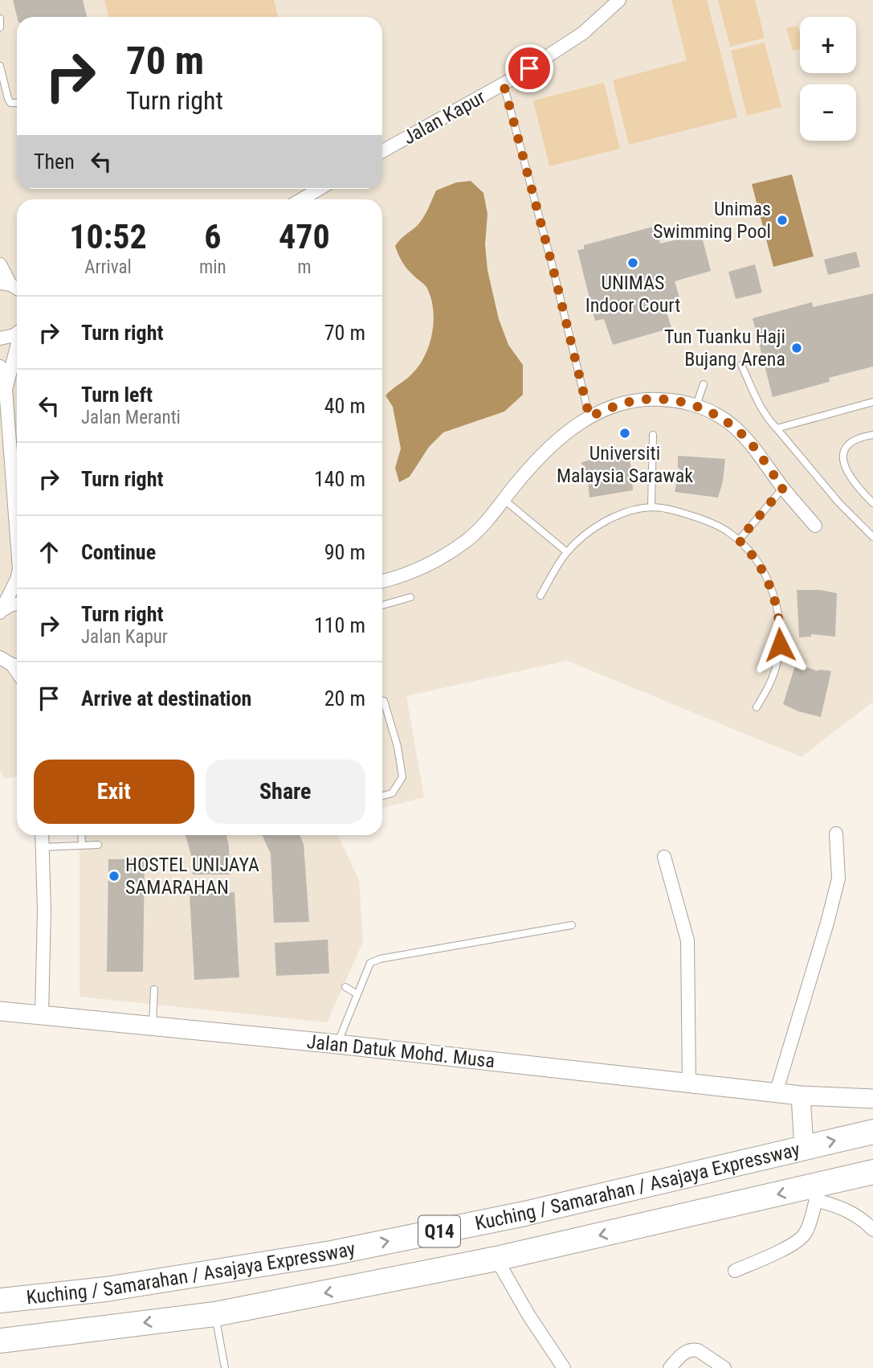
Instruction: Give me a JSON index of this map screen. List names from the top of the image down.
{
  "streets": {
    "highway": ["Kuching / Samarahan / Asajaya Expressway", "Q14"],
    "street": ["Jalan Kapur", "Jalan Datuk Mohd. Musa"]
  },
  "places": [
    "Unimas Swimming Pool",
    "UNIMAS Indoor Court",
    "Tun Tuanku Haji Bujang Arena",
    "Universiti Malaysia Sarawak",
    "HOSTEL UNIJAYA SAMARAHAN"
  ],
  "page": {
    "map_buttons": ["+", "−"],
    "turn": ["70 m", "Turn right"],
    "then": "Then",
    "eta": [
      "10:52",
      "Arrival",
      "6",
      "min",
      "470",
      "m"
    ],
    "list": [
      {
        "name": "Turn right",
        "value": "70 m"
      },
      {
        "name": "Turn left",
        "note": "Jalan Meranti",
        "value": "40 m"
      },
      {
        "name": "Turn right",
        "value": "140 m"
      },
      {
        "name": "Continue",
        "value": "90 m"
      },
      {
        "name": "Turn right",
        "note": "Jalan Kapur",
        "value": "110 m"
      },
      {
        "name": "Arrive at destination",
        "value": "20 m"
      }
    ],
    "buttons": ["Exit", "Share"]
  }
}
